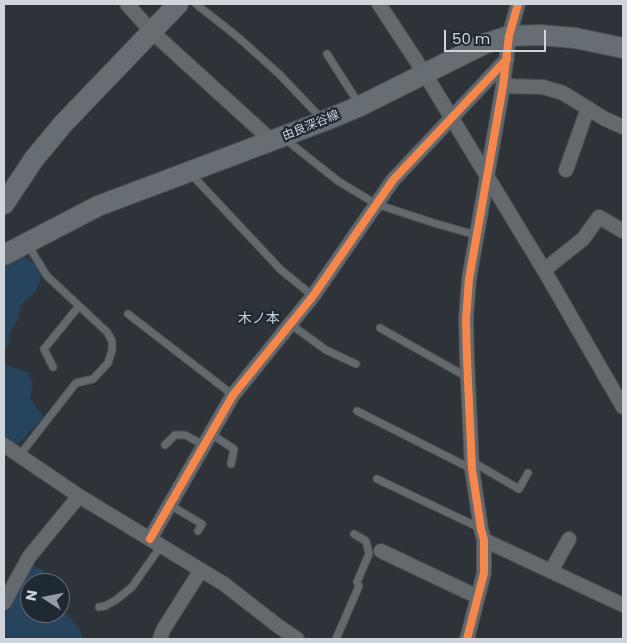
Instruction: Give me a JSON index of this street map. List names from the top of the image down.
{
  "streets": {
    "main road": ["由良深谷線"]
  },
  "districts": ["木ノ本"],
  "scale_bar": "50 m",
  "north": "left"
}
